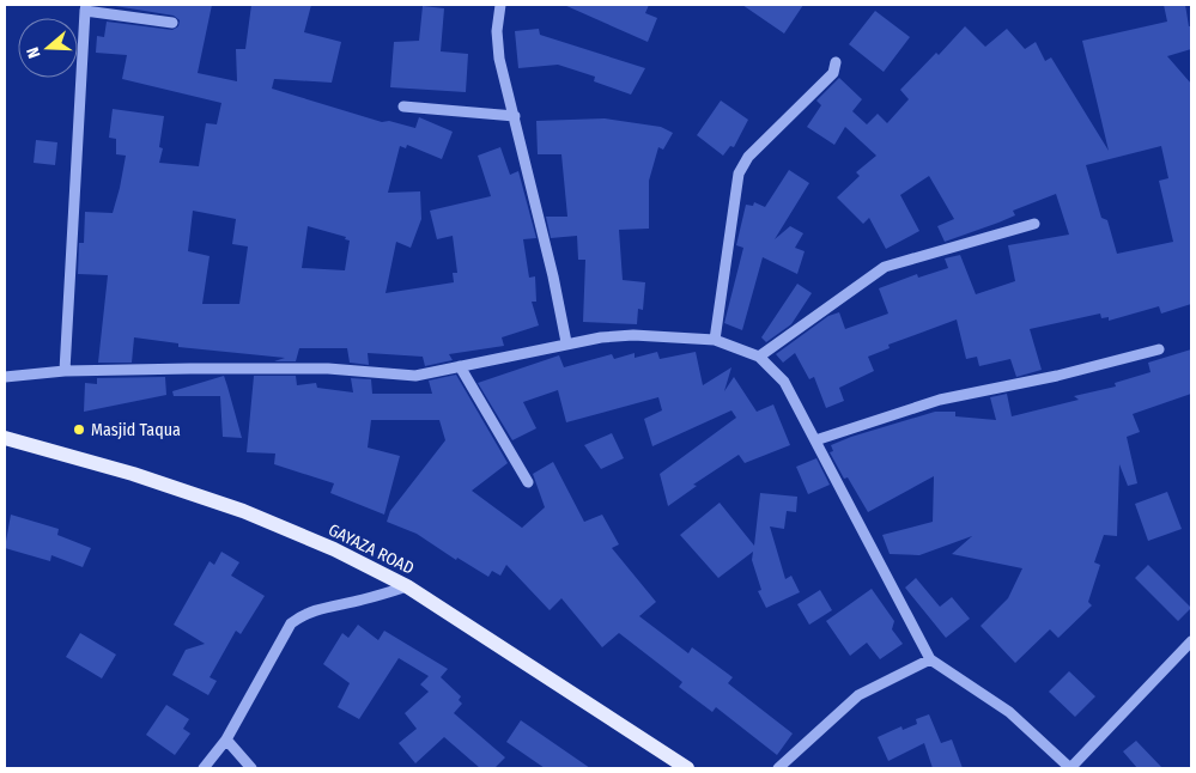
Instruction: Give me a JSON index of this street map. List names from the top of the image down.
{
  "streets": {
    "main road": ["GAYAZA ROAD"]
  },
  "places": ["Masjid Taqua"],
  "north": "left"
}
